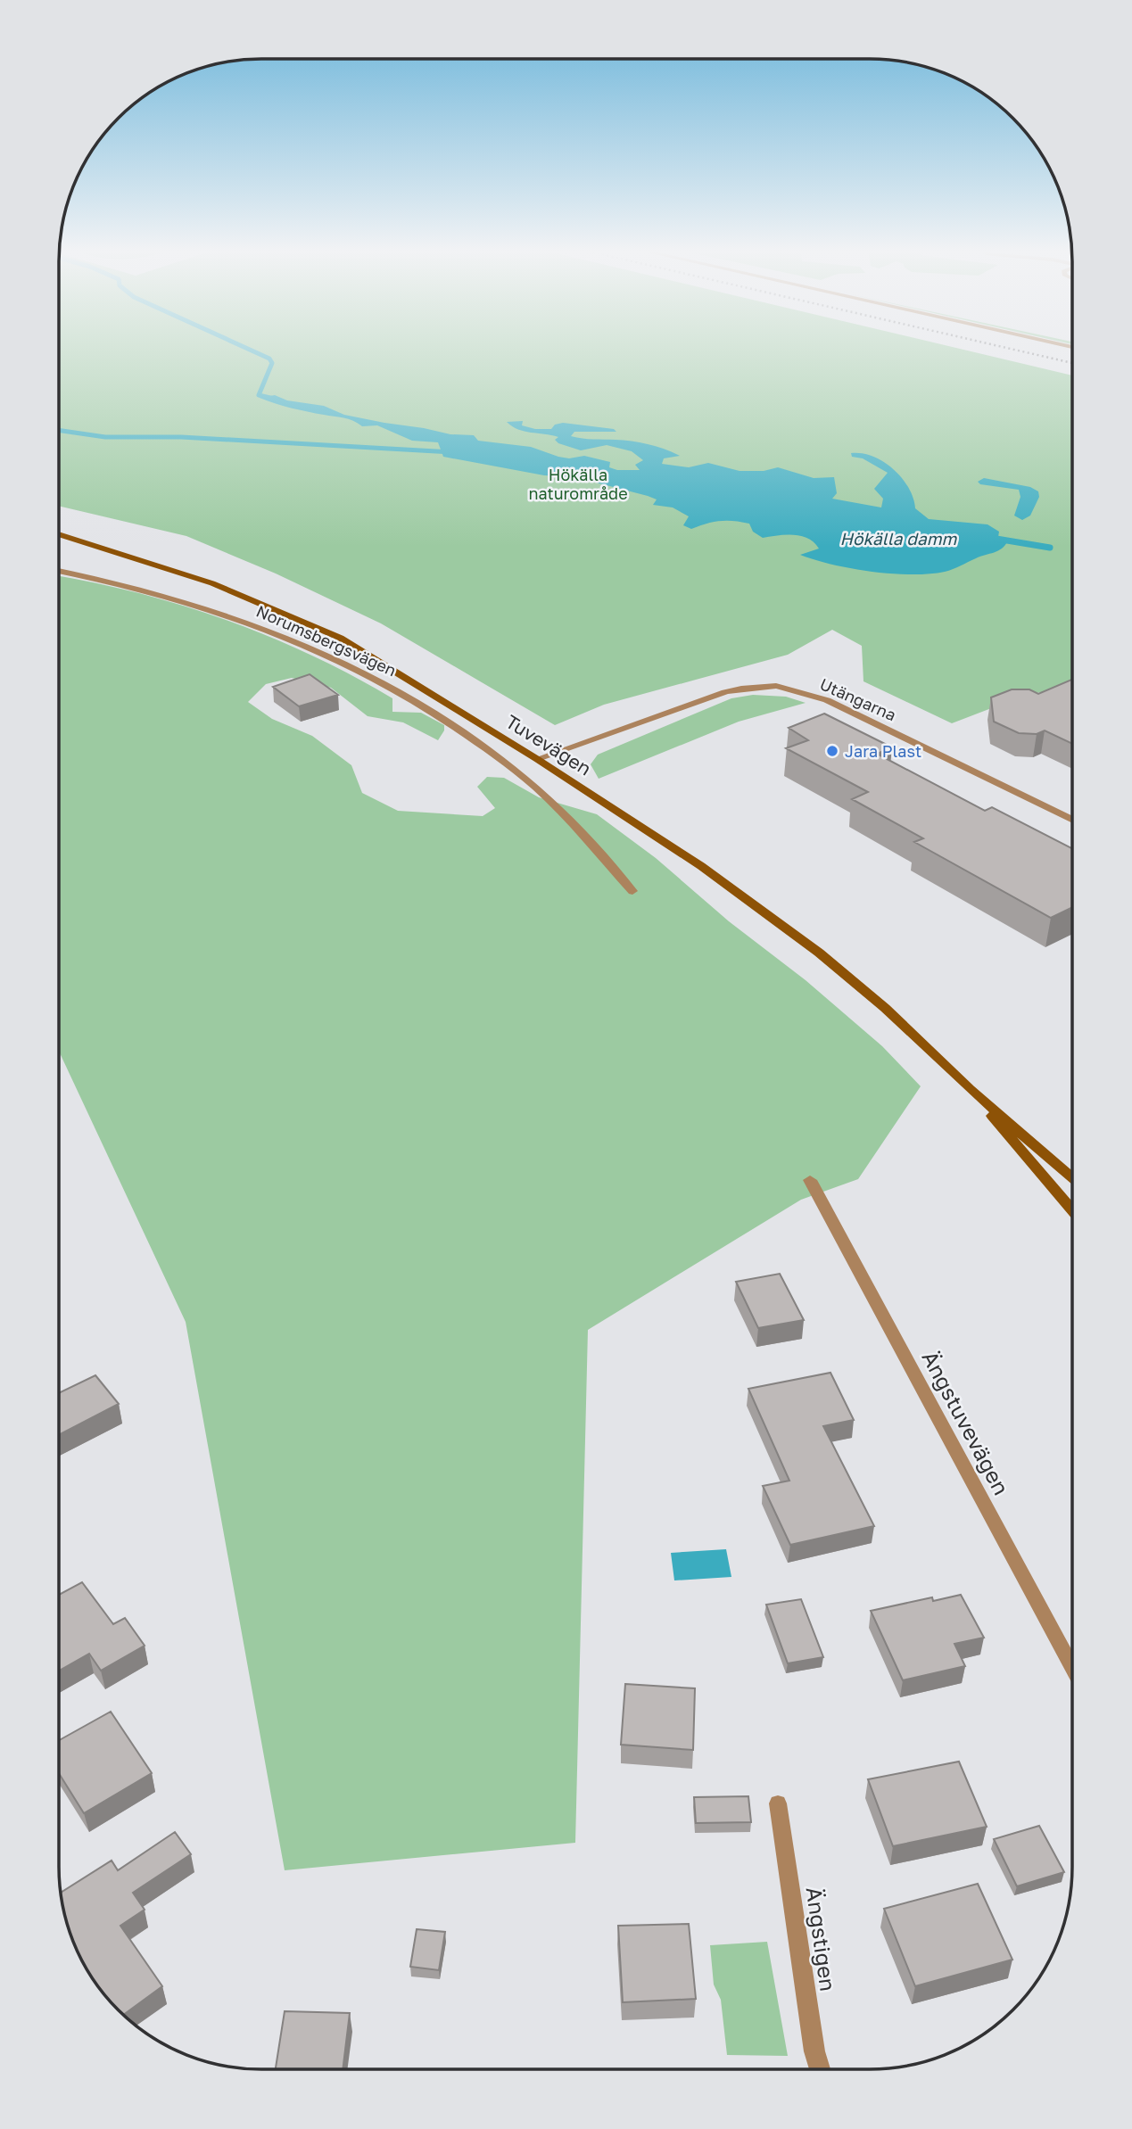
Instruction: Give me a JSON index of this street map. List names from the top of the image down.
{
  "streets": {
    "main road": ["Tuvevägen"],
    "street": [
      "Norumsbergsvägen",
      "Utängarna",
      "Ängstuvevägen",
      "Ängstigen"
    ]
  },
  "crossings": [
    ["Utängarna", "Tuvevägen"]
  ],
  "water": ["Hökälla damm"],
  "parks": ["Hökälla naturområde"],
  "places": ["Jara Plast"]
}
